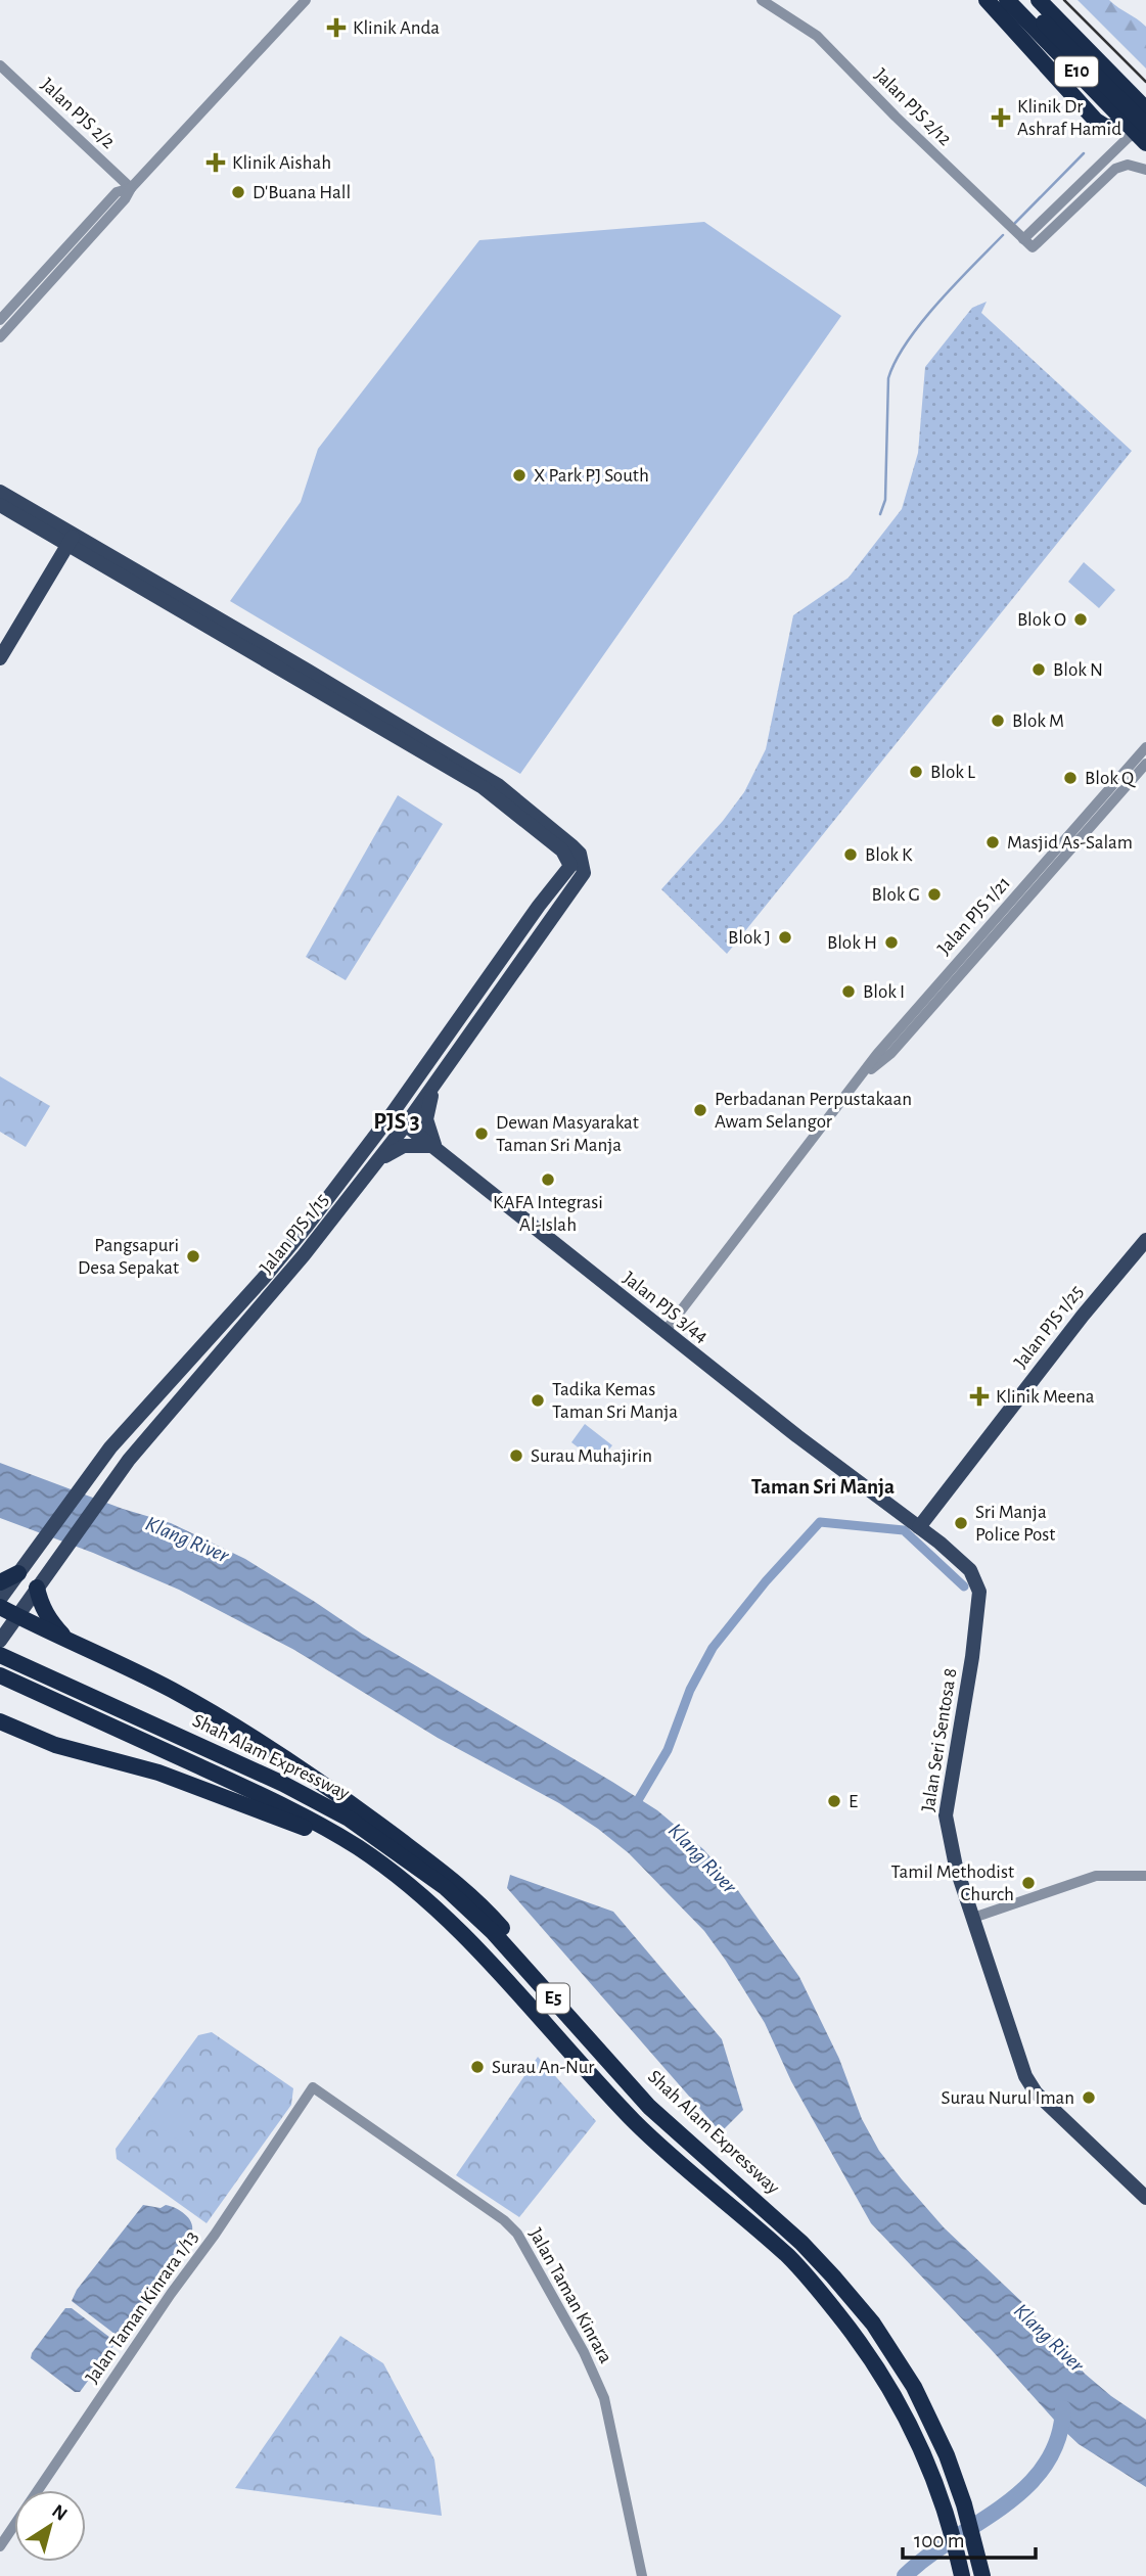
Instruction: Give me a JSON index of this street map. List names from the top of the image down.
{
  "streets": {
    "highway": ["E10", "Shah Alam Expressway", "E5"],
    "main road": [
      "Jalan PJS 1/15",
      "Jalan PJS 3/44",
      "Jalan PJS 1/25",
      "Jalan Seri Sentosa 8"
    ],
    "street": [
      "Jalan PJS 2/12",
      "Jalan PJS 2/2",
      "Jalan PJS 1/21",
      "Jalan Taman Kinrara",
      "Jalan Taman Kinrara 1/13"
    ]
  },
  "crossings": [
    ["Jalan PJS 1/21", "Jalan PJS 3/44"],
    ["Jalan PJS 1/15", "Jalan PJS 3/44"],
    ["Jalan PJS 3/44", "Jalan PJS 1/25"],
    ["Jalan PJS 3/44", "Jalan Seri Sentosa 8"],
    ["Jalan PJS 1/25", "Jalan Seri Sentosa 8"],
    ["Jalan Taman Kinrara", "Jalan Taman Kinrara 1/13"]
  ],
  "districts": ["PJS 3", "Taman Sri Manja"],
  "water": ["Klang River"],
  "places": {
    "health": [
      "Klinik Anda",
      "Klinik Dr Ashraf Hamid",
      "Klinik Aishah",
      "Klinik Meena"
    ],
    "other": [
      "D'Buana Hall",
      "X Park PJ South",
      "Blok O",
      "Blok N",
      "Blok M",
      "Blok L",
      "Blok Q",
      "Masjid As-Salam",
      "Blok K",
      "Blok G",
      "Blok J",
      "Blok H",
      "Blok I",
      "Perbadanan Perpustakaan Awam Selangor",
      "Dewan Masyarakat Taman Sri Manja",
      "KAFA Integrasi Al-Islah",
      "Pangsapuri Desa Sepakat",
      "Tadika Kemas Taman Sri Manja",
      "Surau Muhajirin",
      "Sri Manja Police Post",
      "E",
      "Tamil Methodist Church",
      "Surau An-Nur",
      "Surau Nurul Iman"
    ]
  },
  "scale_bar": "100 m",
  "north": "top right"
}
